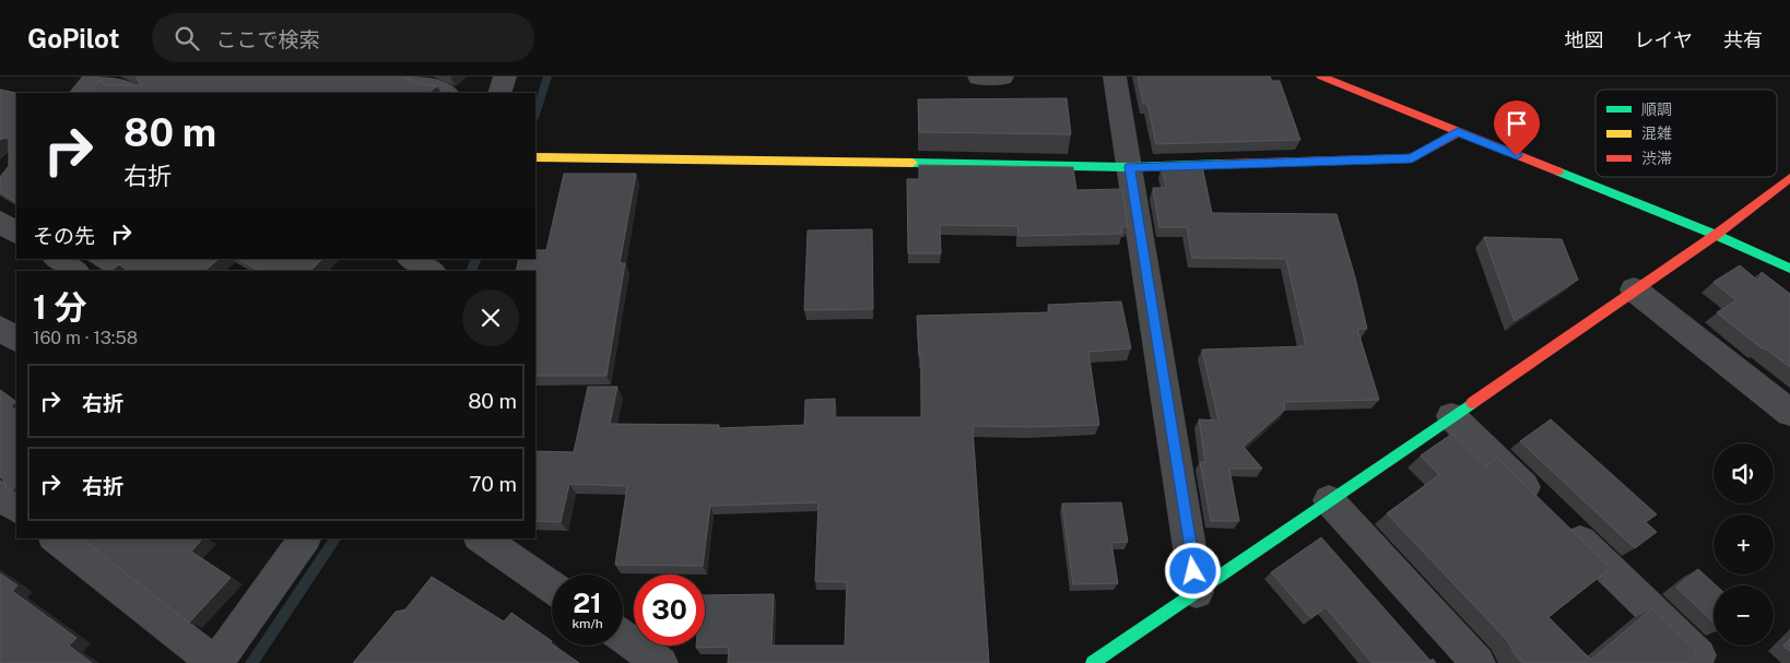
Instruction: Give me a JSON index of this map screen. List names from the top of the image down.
{
  "legend": ["順調", "混雑", "渋滞"],
  "page": {
    "header": "GoPilot",
    "search": "ここで検索",
    "nav": ["地図", "レイヤ", "共有"],
    "turn": ["80 m", "右折"],
    "then": "その先",
    "heading": ["1 分", "160 m · 13:58"],
    "list": [
      {
        "name": "右折",
        "value": "80 m"
      },
      {
        "name": "右折",
        "value": "70 m"
      }
    ],
    "map_buttons": ["+", "−"],
    "speed": "21 km/h",
    "limit": "30"
  }
}
